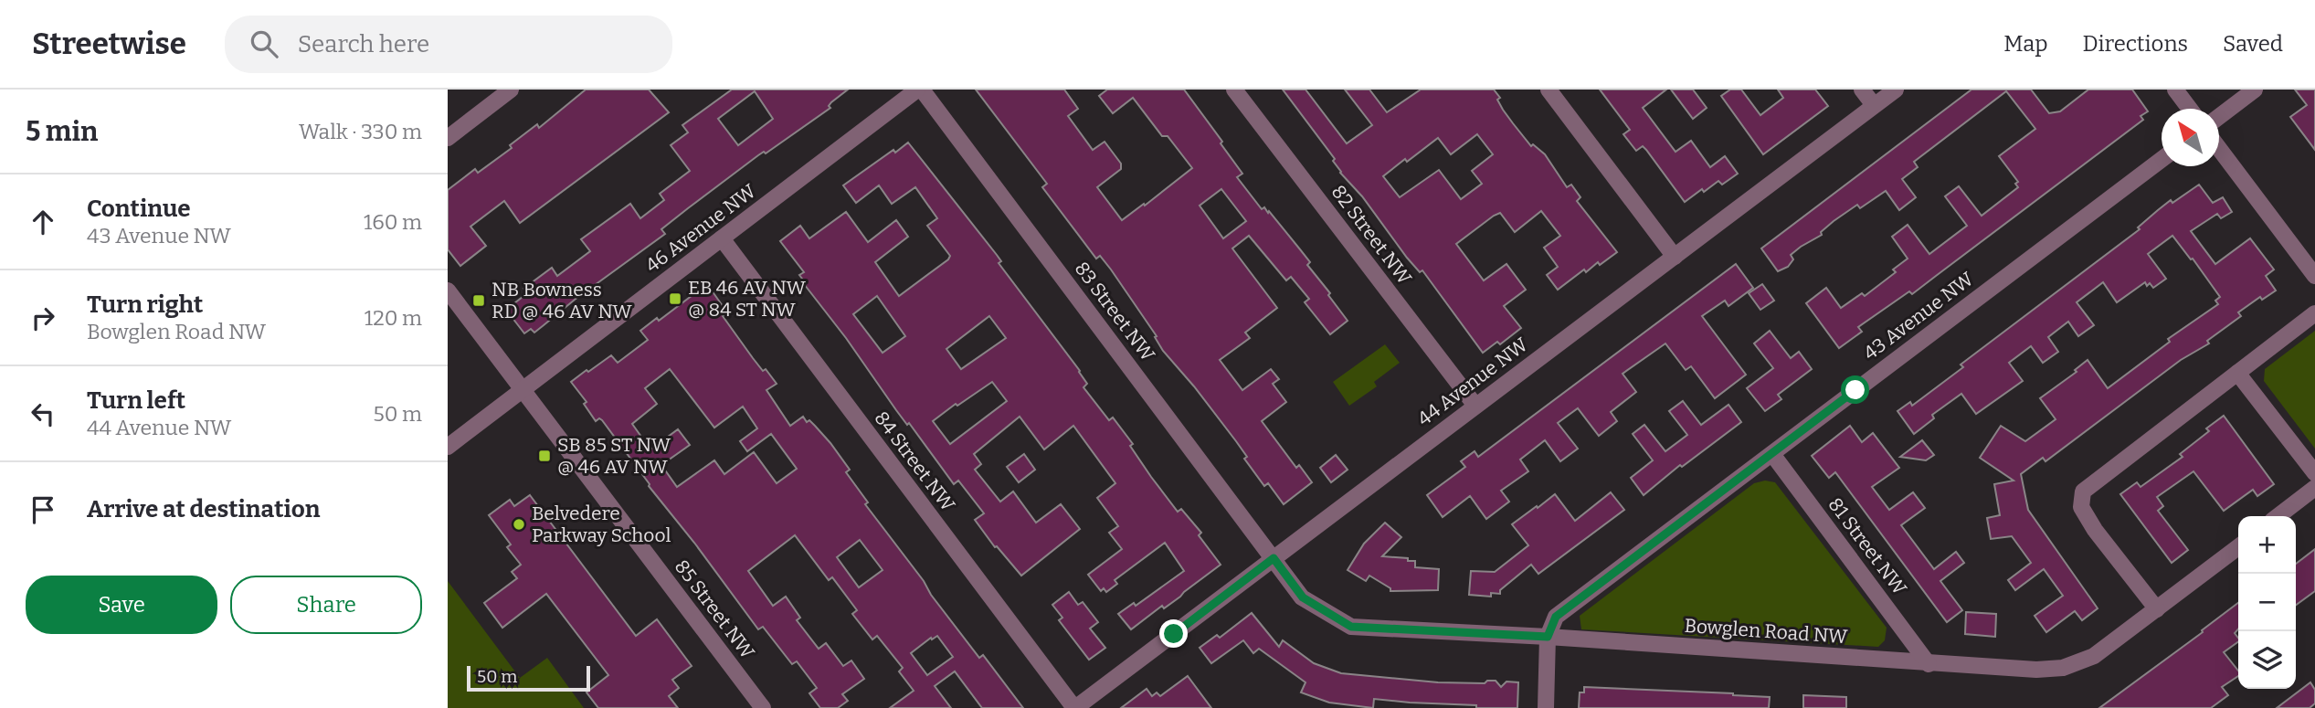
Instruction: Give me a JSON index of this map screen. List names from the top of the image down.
{
  "streets": {
    "street": [
      "46 Avenue NW",
      "82 Street NW",
      "83 Street NW",
      "43 Avenue NW",
      "44 Avenue NW",
      "84 Street NW",
      "81 Street NW",
      "85 Street NW",
      "Bowglen Road NW"
    ]
  },
  "crossings": [
    ["46 Avenue NW", "84 Street NW"],
    ["46 Avenue NW", "85 Street NW"],
    ["82 Street NW", "44 Avenue NW"],
    ["83 Street NW", "44 Avenue NW"],
    ["83 Street NW", "Bowglen Road NW"],
    ["43 Avenue NW", "81 Street NW"],
    ["43 Avenue NW", "Bowglen Road NW"],
    ["44 Avenue NW", "84 Street NW"],
    ["44 Avenue NW", "Bowglen Road NW"],
    ["81 Street NW", "Bowglen Road NW"]
  ],
  "places": {
    "transit": ["EB 46 AV NW @ 84 ST NW", "NB Bowness RD @ 46 AV NW", "SB 85 ST NW @ 46 AV NW"],
    "other": ["Belvedere Parkway School"]
  },
  "scale_bar": "50 m",
  "north": "top left",
  "page": {
    "header": "Streetwise",
    "search": "Search here",
    "nav": ["Map", "Directions", "Saved"],
    "heading": ["5 min", "Walk · 330 m"],
    "list": [
      ["Continue", "43 Avenue NW", "160 m"],
      ["Turn right", "Bowglen Road NW", "120 m"],
      ["Turn left", "44 Avenue NW", "50 m"],
      "Arrive at destination"
    ],
    "map_buttons": ["+", "−"],
    "buttons": ["Save", "Share"],
    "scale": "50 m"
  }
}
